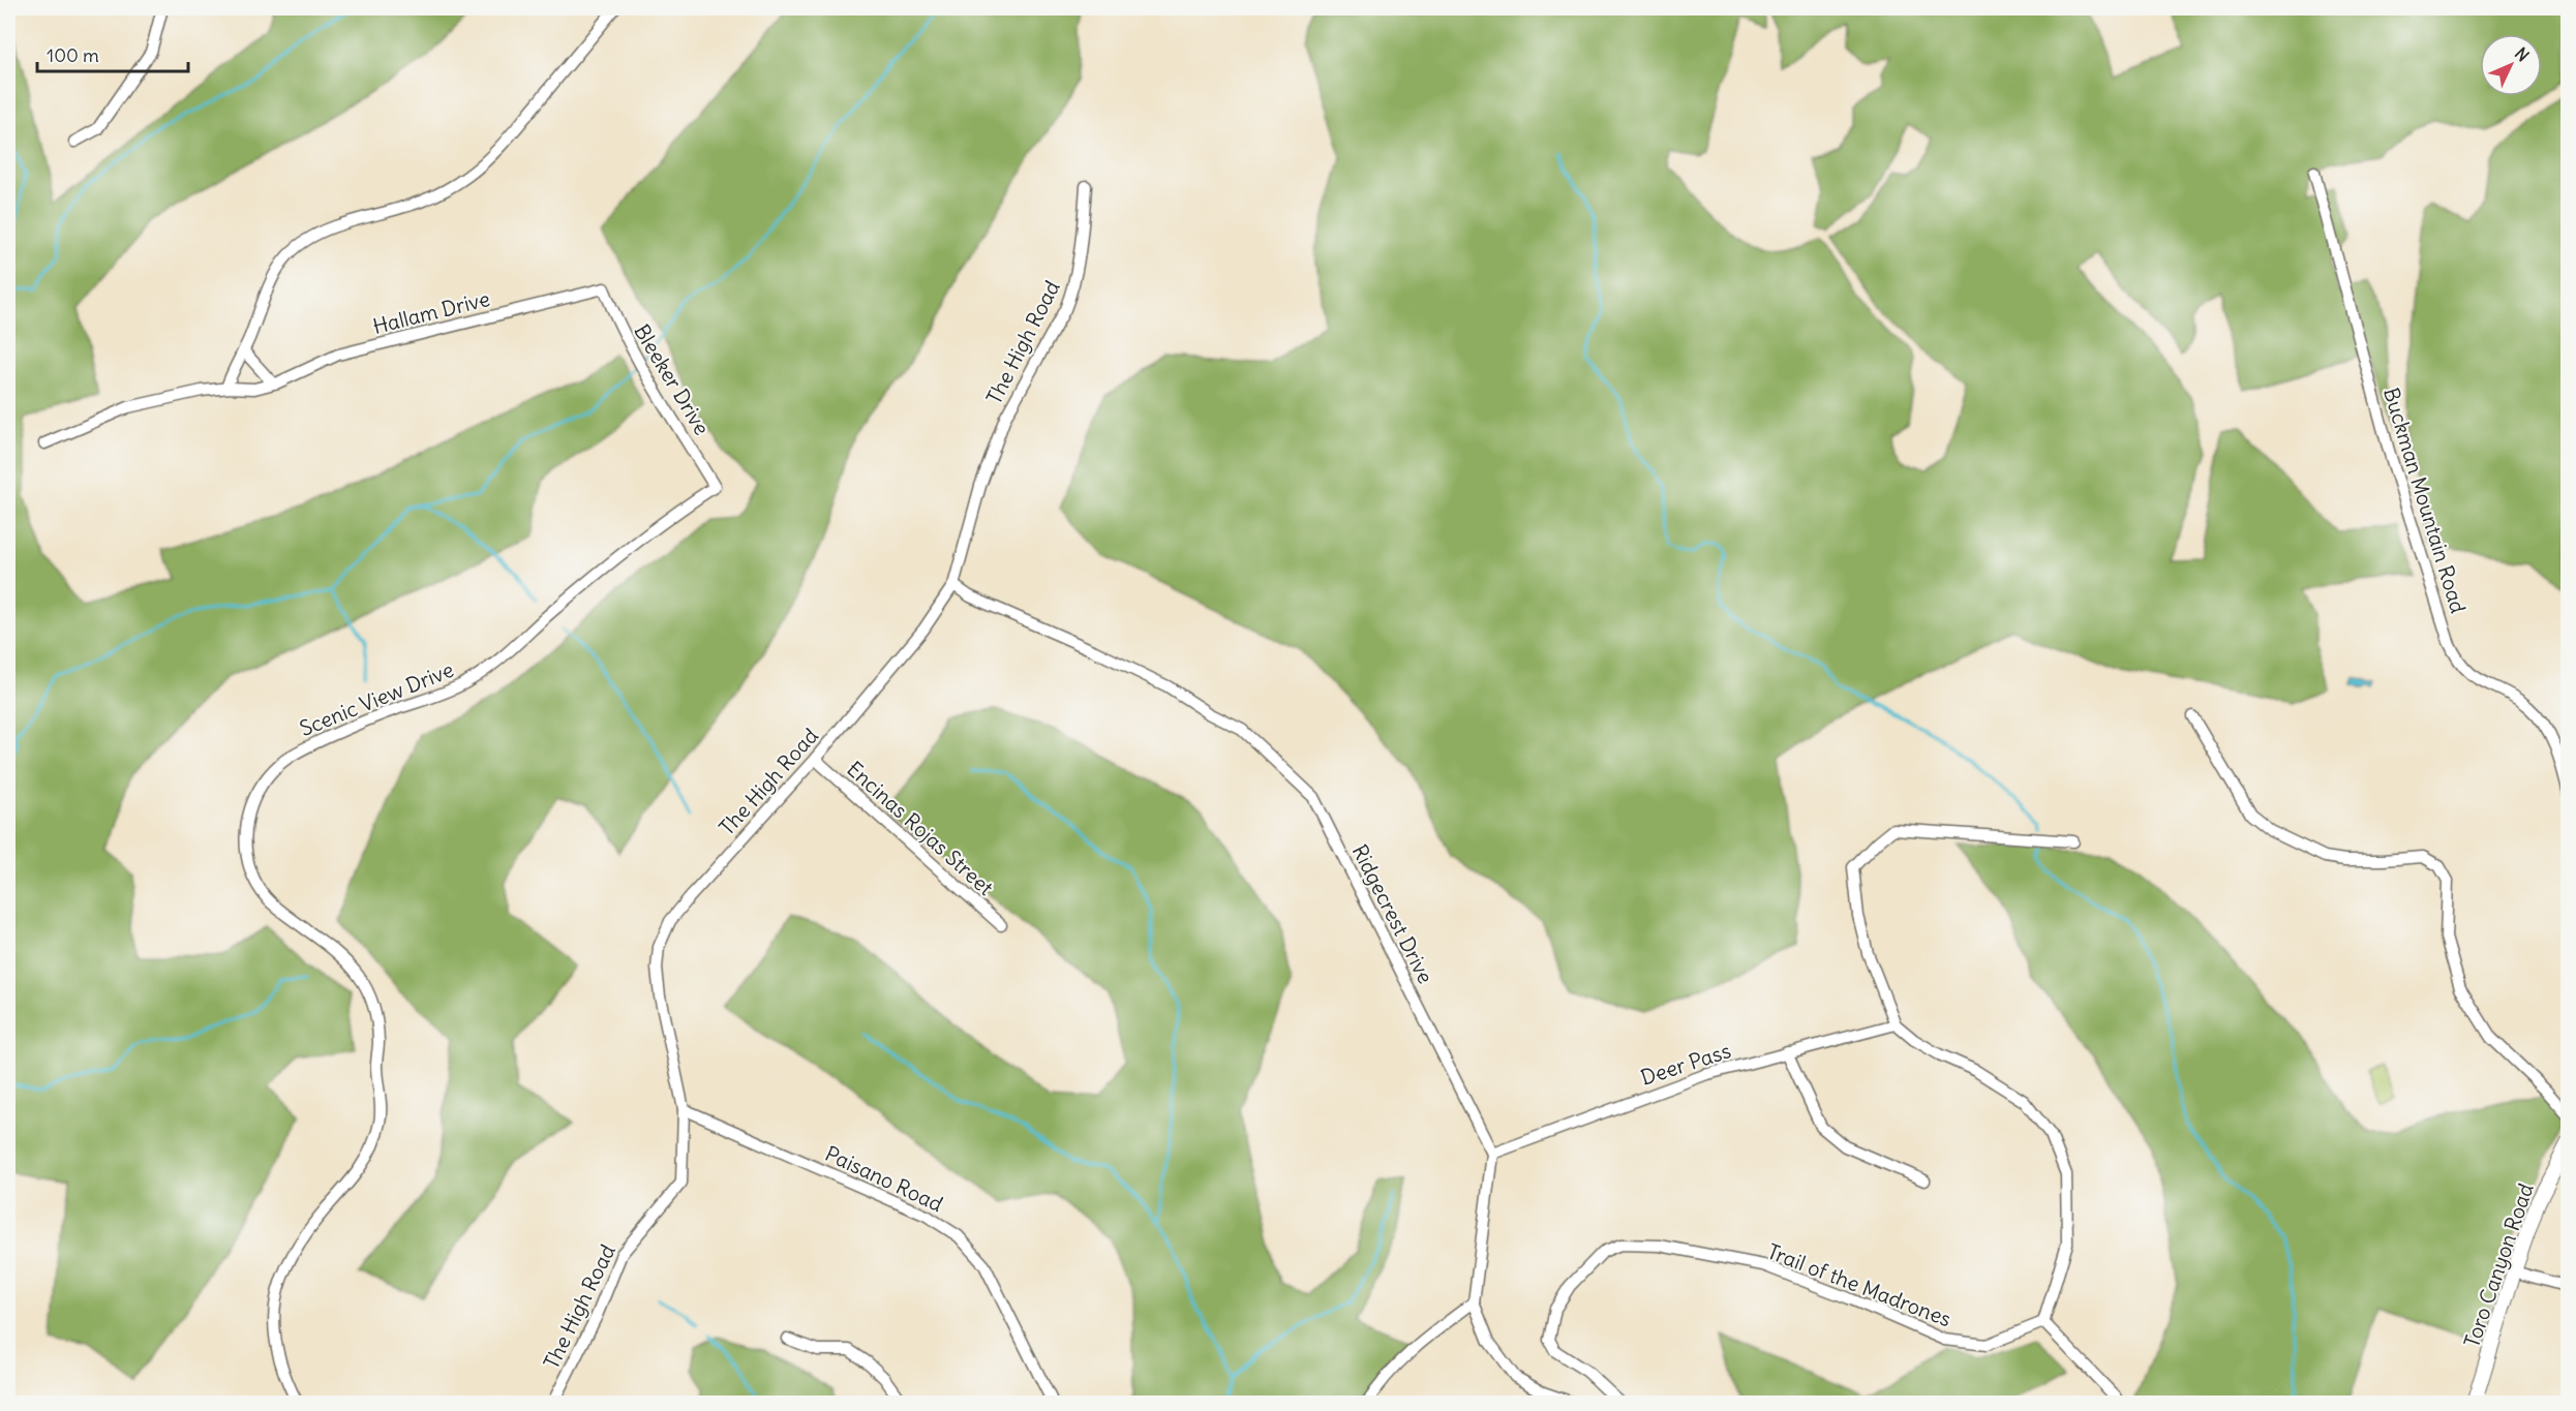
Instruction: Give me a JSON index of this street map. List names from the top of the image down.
{
  "streets": {
    "street": [
      "Hallam Drive",
      "The High Road",
      "Bleeker Drive",
      "Buckman Mountain Road",
      "Scenic View Drive",
      "Encinas Rojas Street",
      "Ridgecrest Drive",
      "Deer Pass",
      "Paisano Road",
      "Toro Canyon Road",
      "Trail of the Madrones"
    ]
  },
  "crossings": [
    ["Hallam Drive", "Bleeker Drive"],
    ["The High Road", "Encinas Rojas Street"],
    ["The High Road", "Ridgecrest Drive"],
    ["The High Road", "Paisano Road"],
    ["Bleeker Drive", "Scenic View Drive"],
    ["Ridgecrest Drive", "Deer Pass"]
  ],
  "scale_bar": "100 m",
  "north": "top right"
}
